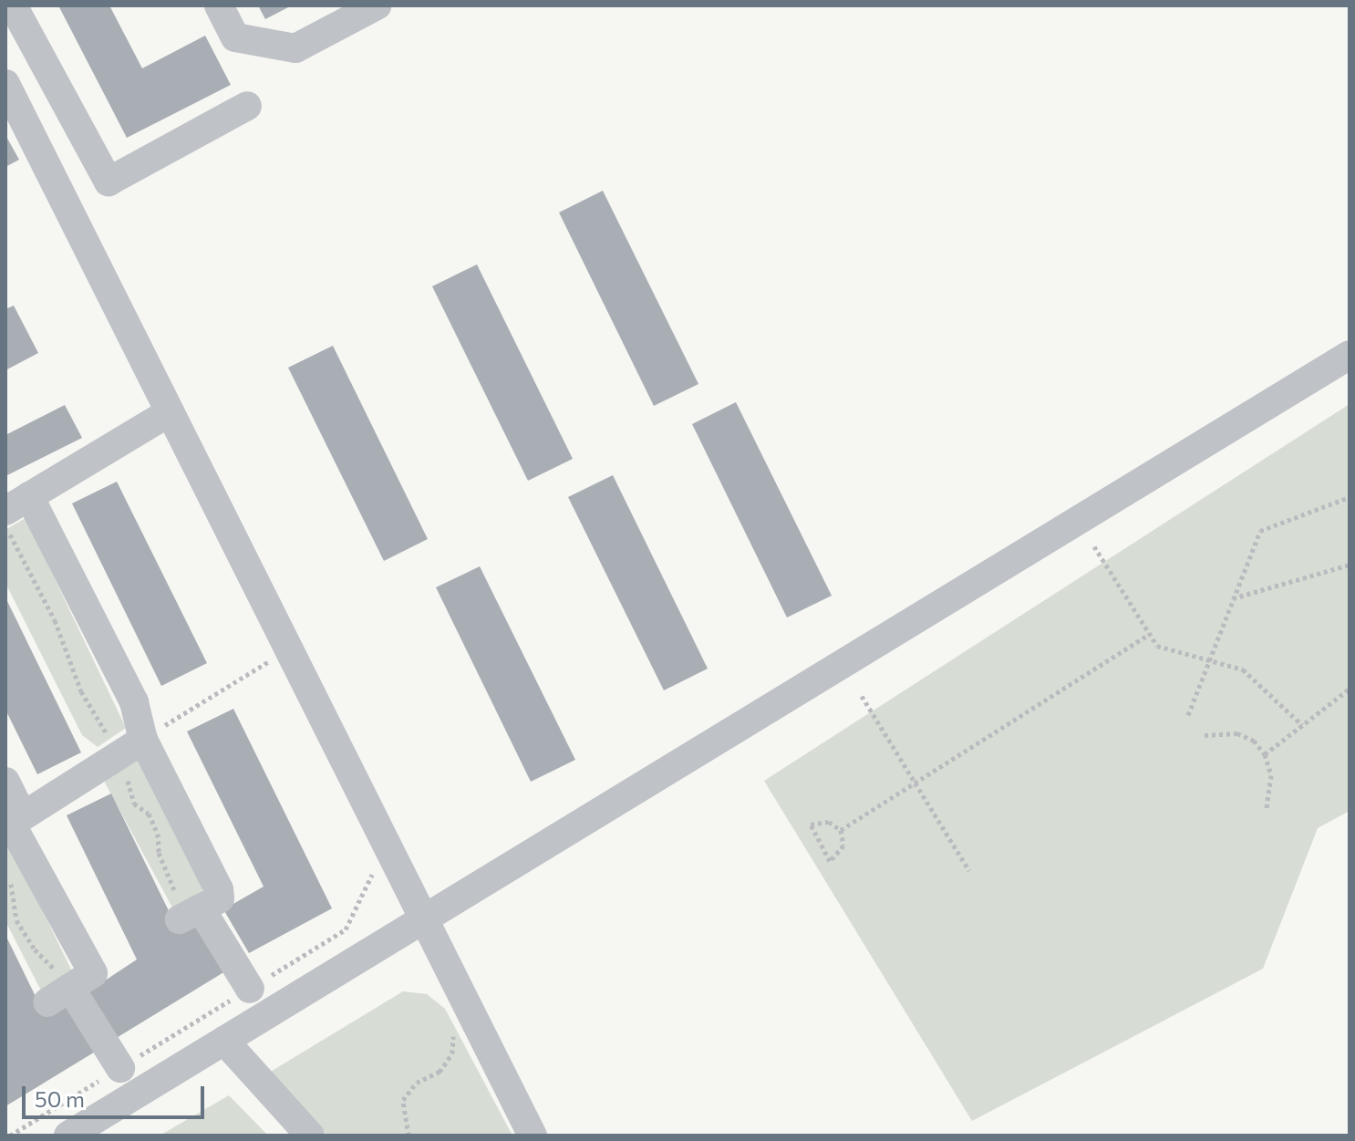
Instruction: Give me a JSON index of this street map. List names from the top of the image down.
{
  "scale_bar": "50 m"
}
